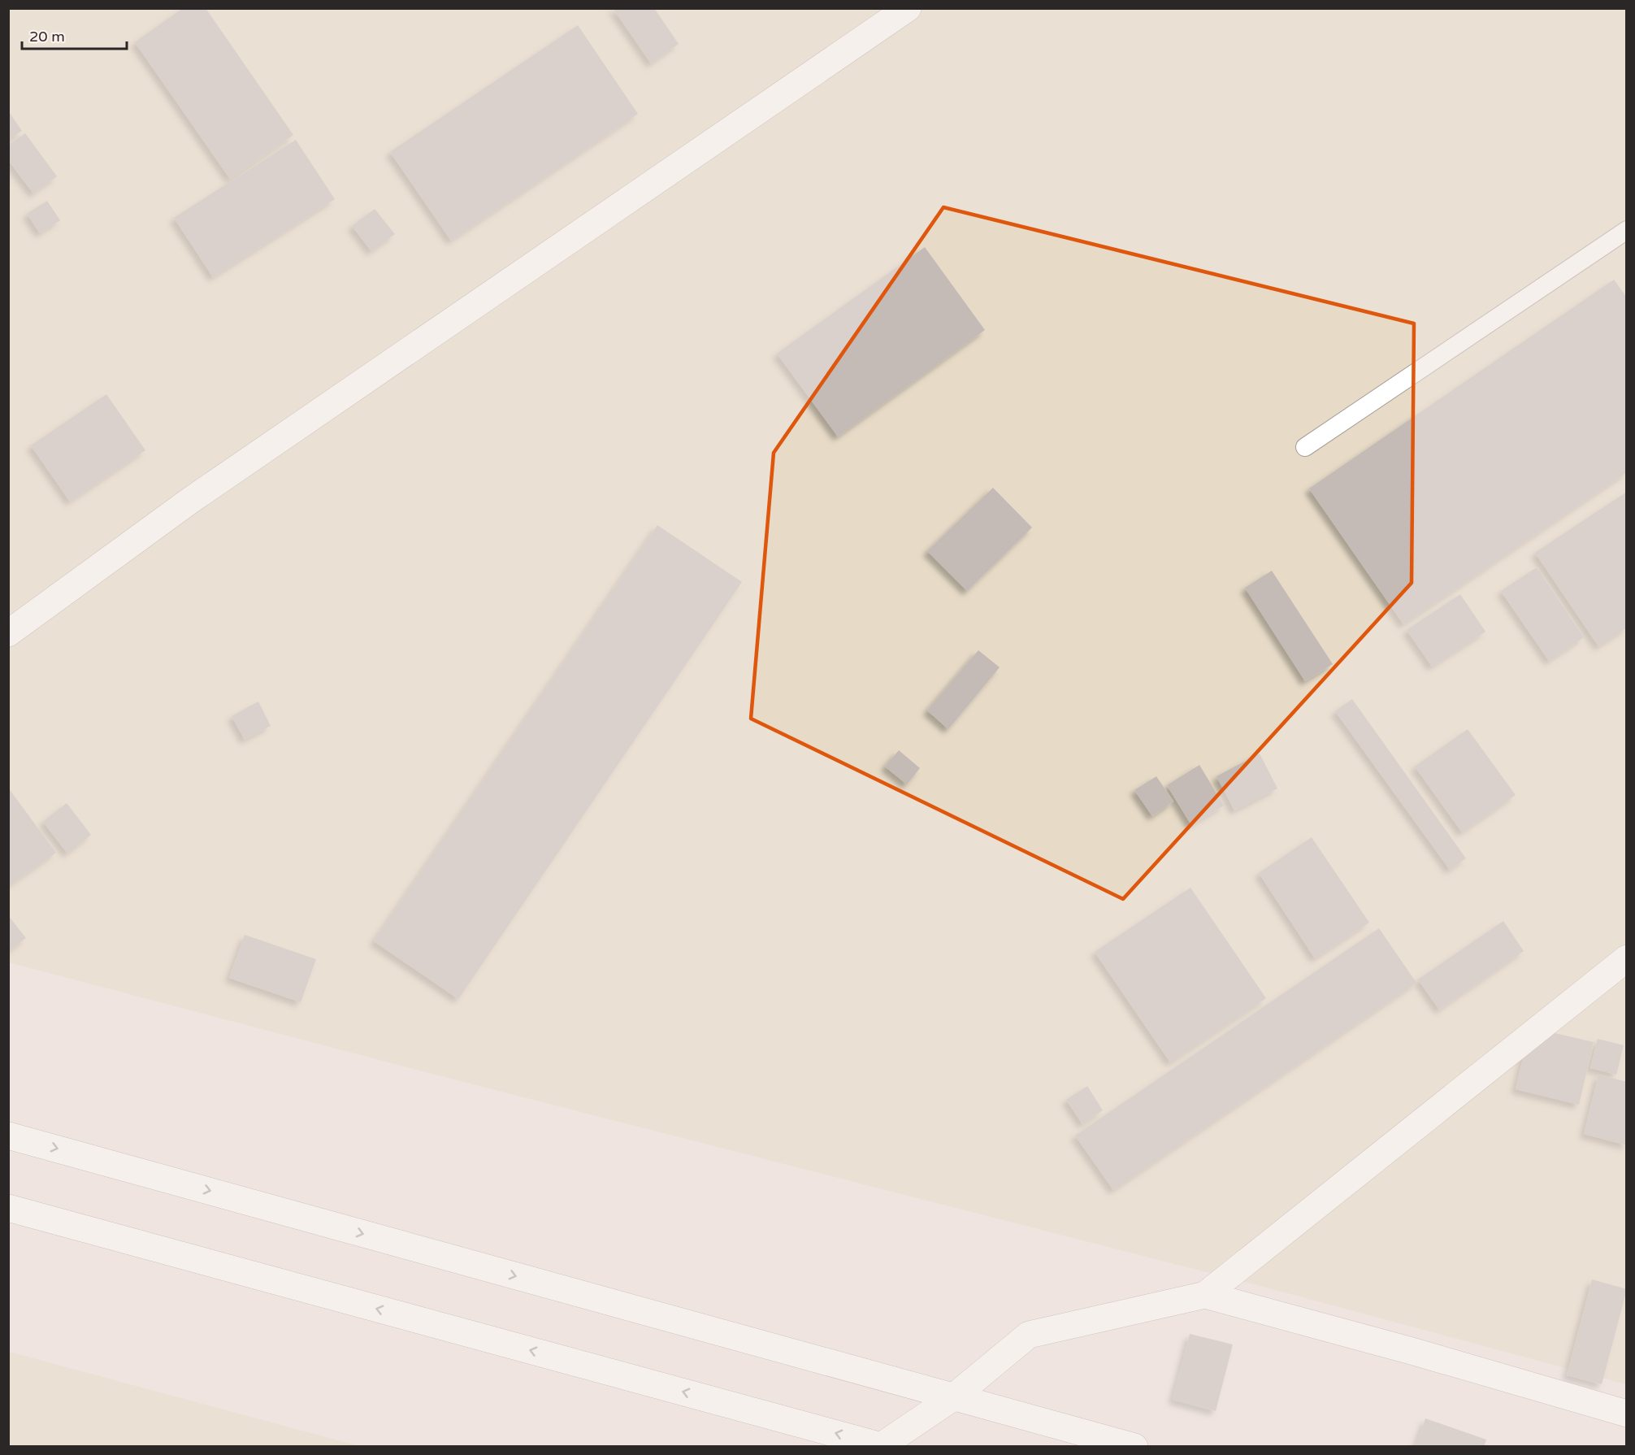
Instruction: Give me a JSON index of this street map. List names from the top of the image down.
{
  "scale_bar": "20 m"
}
